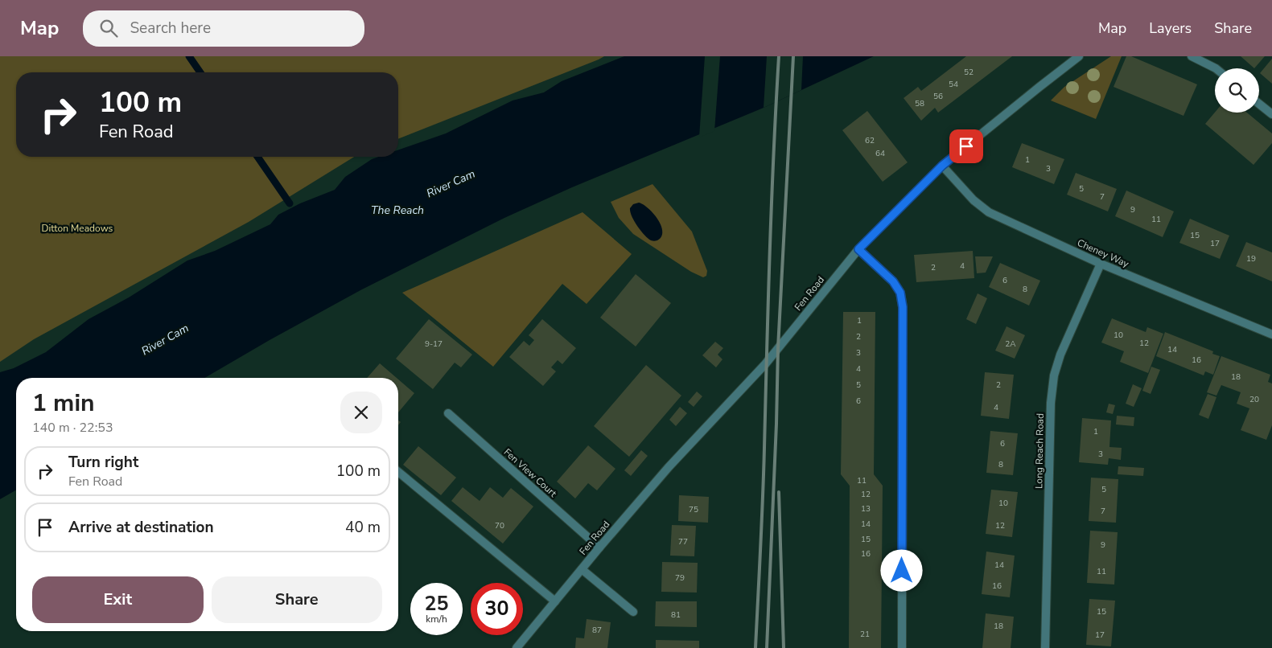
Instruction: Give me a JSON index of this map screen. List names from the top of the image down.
{
  "streets": {
    "street": [
      "Cheney Way",
      "Fen Road",
      "Long Reach Road",
      "Fen View Court"
    ]
  },
  "crossings": [
    ["Cheney Way", "Fen Road"],
    ["Cheney Way", "Long Reach Road"],
    ["Fen Road", "Fen View Court"]
  ],
  "water": ["River Cam", "The Reach"],
  "parks": ["Ditton Meadows"],
  "house_numbers": [
    "52",
    "54",
    "56",
    "58",
    "62",
    "64",
    "1",
    "3",
    "5",
    "7",
    "9",
    "11",
    "15",
    "17",
    "19",
    "4",
    "2",
    "6",
    "8",
    "1",
    "10",
    "2",
    "12",
    "9-17",
    "2A",
    "14",
    "3",
    "16",
    "4",
    "18",
    "5",
    "2",
    "20",
    "6",
    "4",
    "1",
    "6",
    "3",
    "8",
    "11",
    "5",
    "12",
    "10",
    "13",
    "75",
    "7",
    "14",
    "70",
    "12",
    "15",
    "77",
    "9",
    "16",
    "14",
    "11",
    "79",
    "16",
    "15",
    "81",
    "18",
    "87",
    "21",
    "17"
  ],
  "page": {
    "header": "Map",
    "search": "Search here",
    "nav": ["Map", "Layers", "Share"],
    "turn": ["100 m", "Fen Road"],
    "heading": ["1 min", "140 m · 22:53"],
    "list": [
      {
        "name": "Turn right",
        "note": "Fen Road",
        "value": "100 m"
      },
      {
        "name": "Arrive at destination",
        "value": "40 m"
      }
    ],
    "buttons": ["Exit", "Share"],
    "speed": "25 km/h",
    "limit": "30"
  }
}
